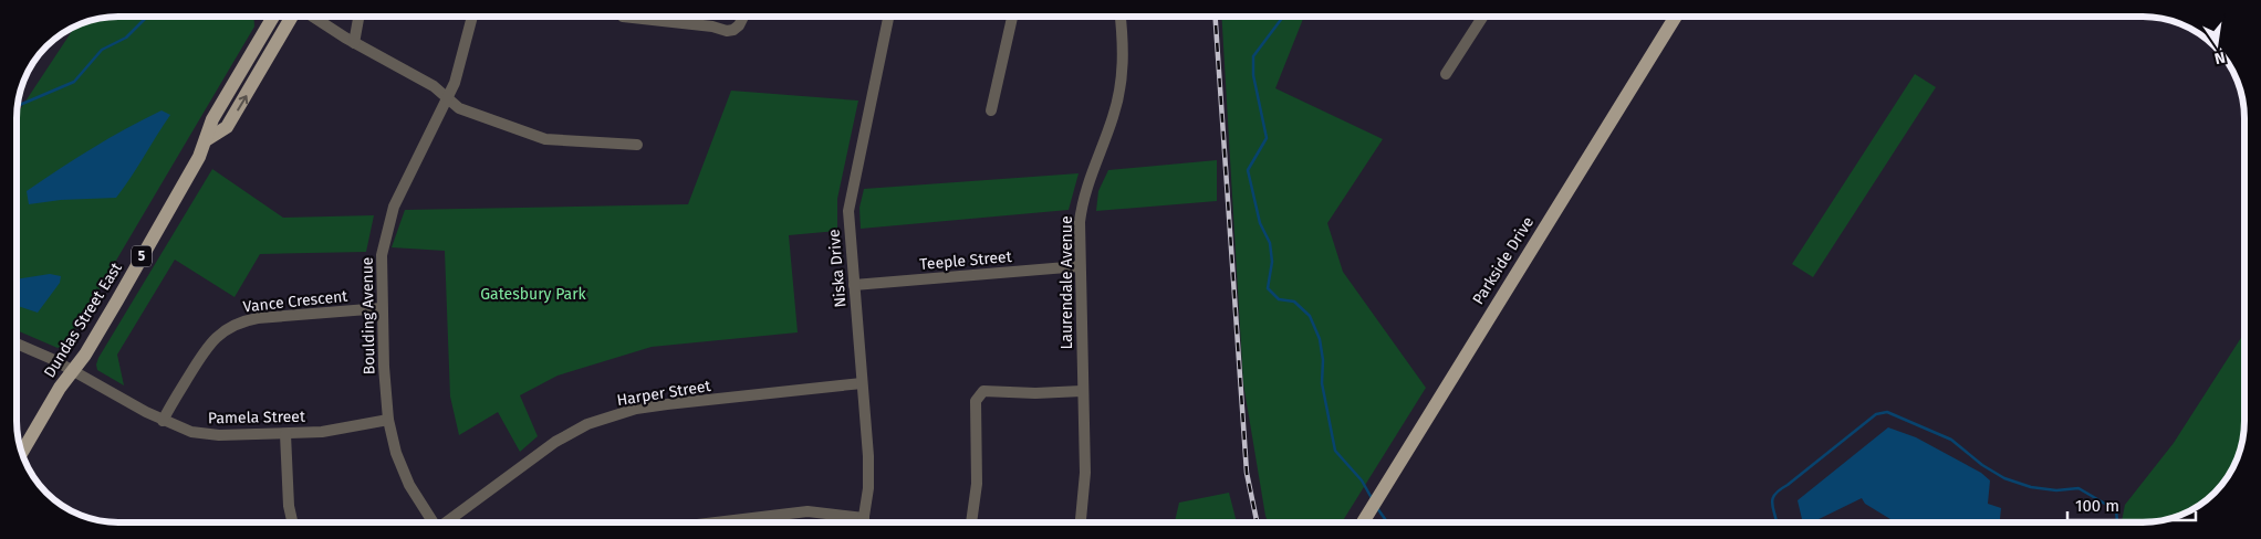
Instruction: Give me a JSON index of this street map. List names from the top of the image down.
{
  "streets": {
    "main road": ["5", "Parkside Drive", "Dundas Street East"],
    "street": [
      "Teeple Street",
      "Niska Drive",
      "Laurendale Avenue",
      "Vance Crescent",
      "Boulding Avenue",
      "Harper Street",
      "Pamela Street"
    ]
  },
  "crossings": [
    ["Teeple Street", "Niska Drive"],
    ["Teeple Street", "Laurendale Avenue"],
    ["Niska Drive", "Harper Street"],
    ["Vance Crescent", "Boulding Avenue"],
    ["Vance Crescent", "Pamela Street"],
    ["Boulding Avenue", "Pamela Street"],
    ["Dundas Street East", "Pamela Street"]
  ],
  "parks": ["Gatesbury Park"],
  "scale_bar": "100 m",
  "north": "bottom"
}
